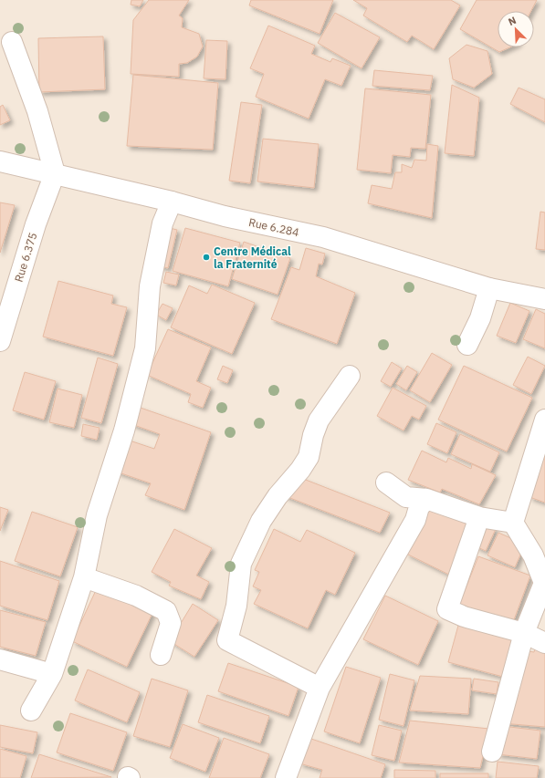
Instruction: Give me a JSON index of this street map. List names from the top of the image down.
{
  "streets": {
    "street": ["Rue 6.284", "Rue 6.375"]
  },
  "crossings": [
    ["Rue 6.284", "Rue 6.375"]
  ],
  "places": ["Centre Médical la Fraternité"],
  "north": "top left"
}
